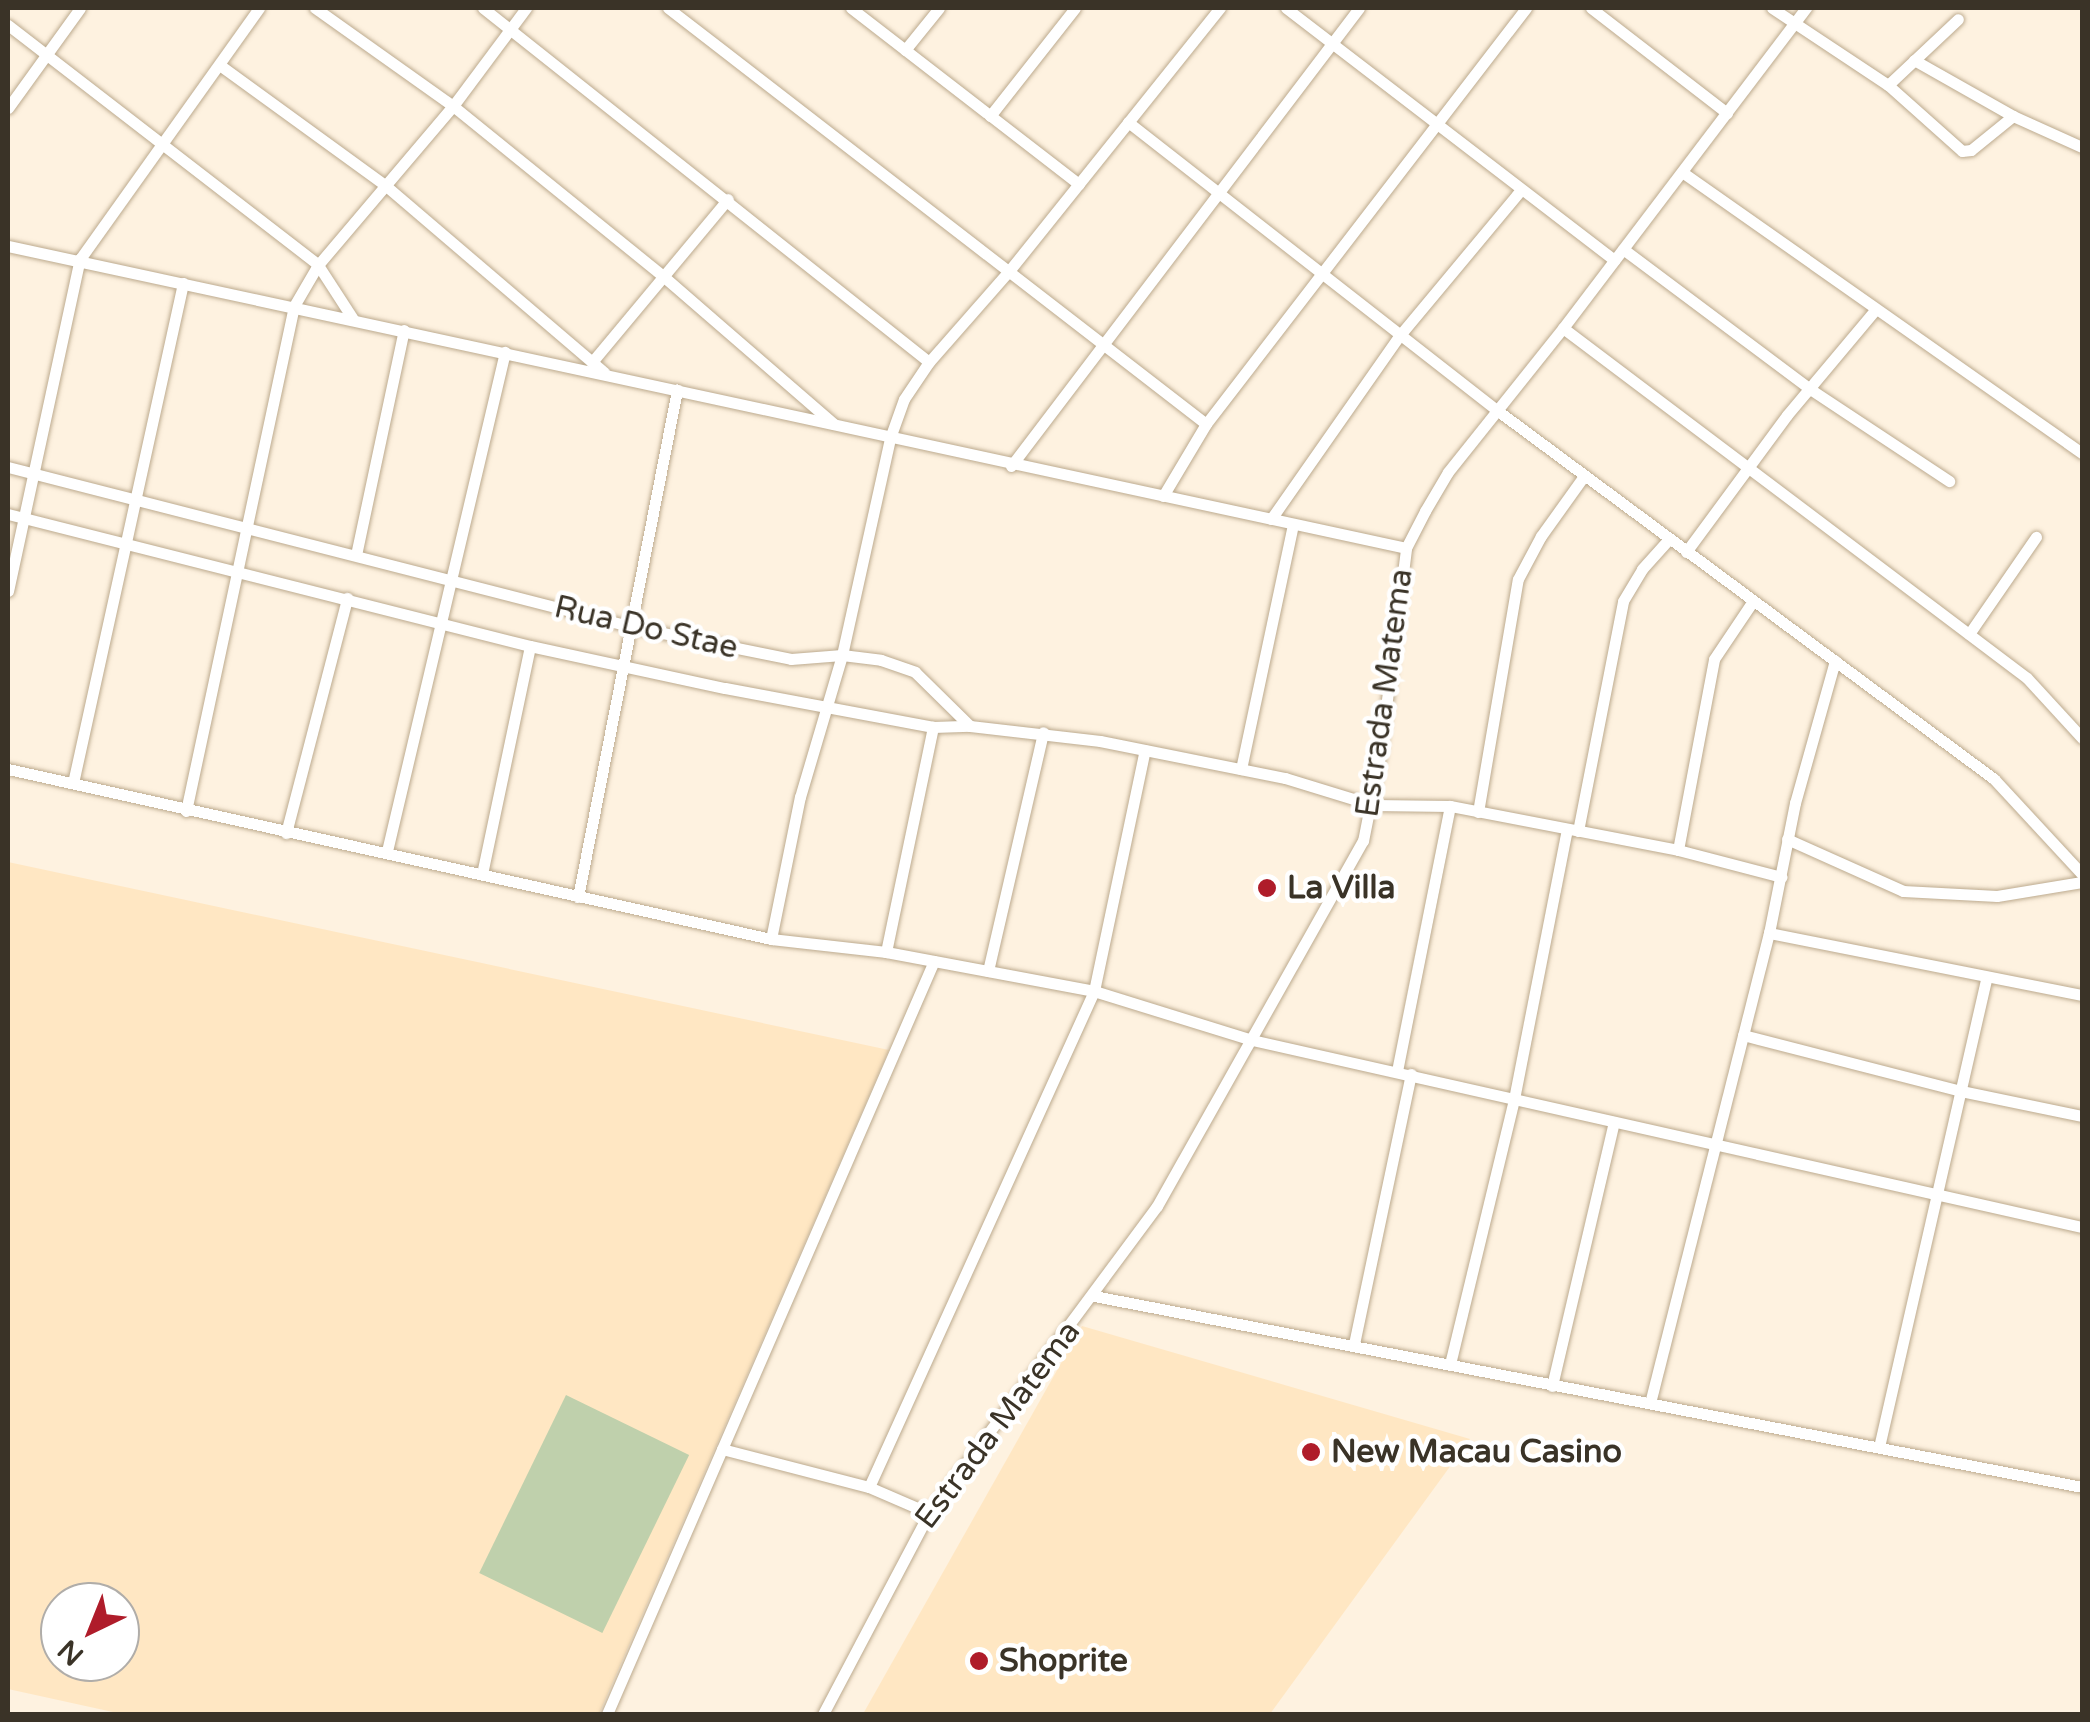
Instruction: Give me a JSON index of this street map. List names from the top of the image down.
{
  "streets": {
    "street": ["Rua Do Stae", "Estrada Matema"]
  },
  "places": ["La Villa", "New Macau Casino", "Shoprite"],
  "north": "bottom left"
}
